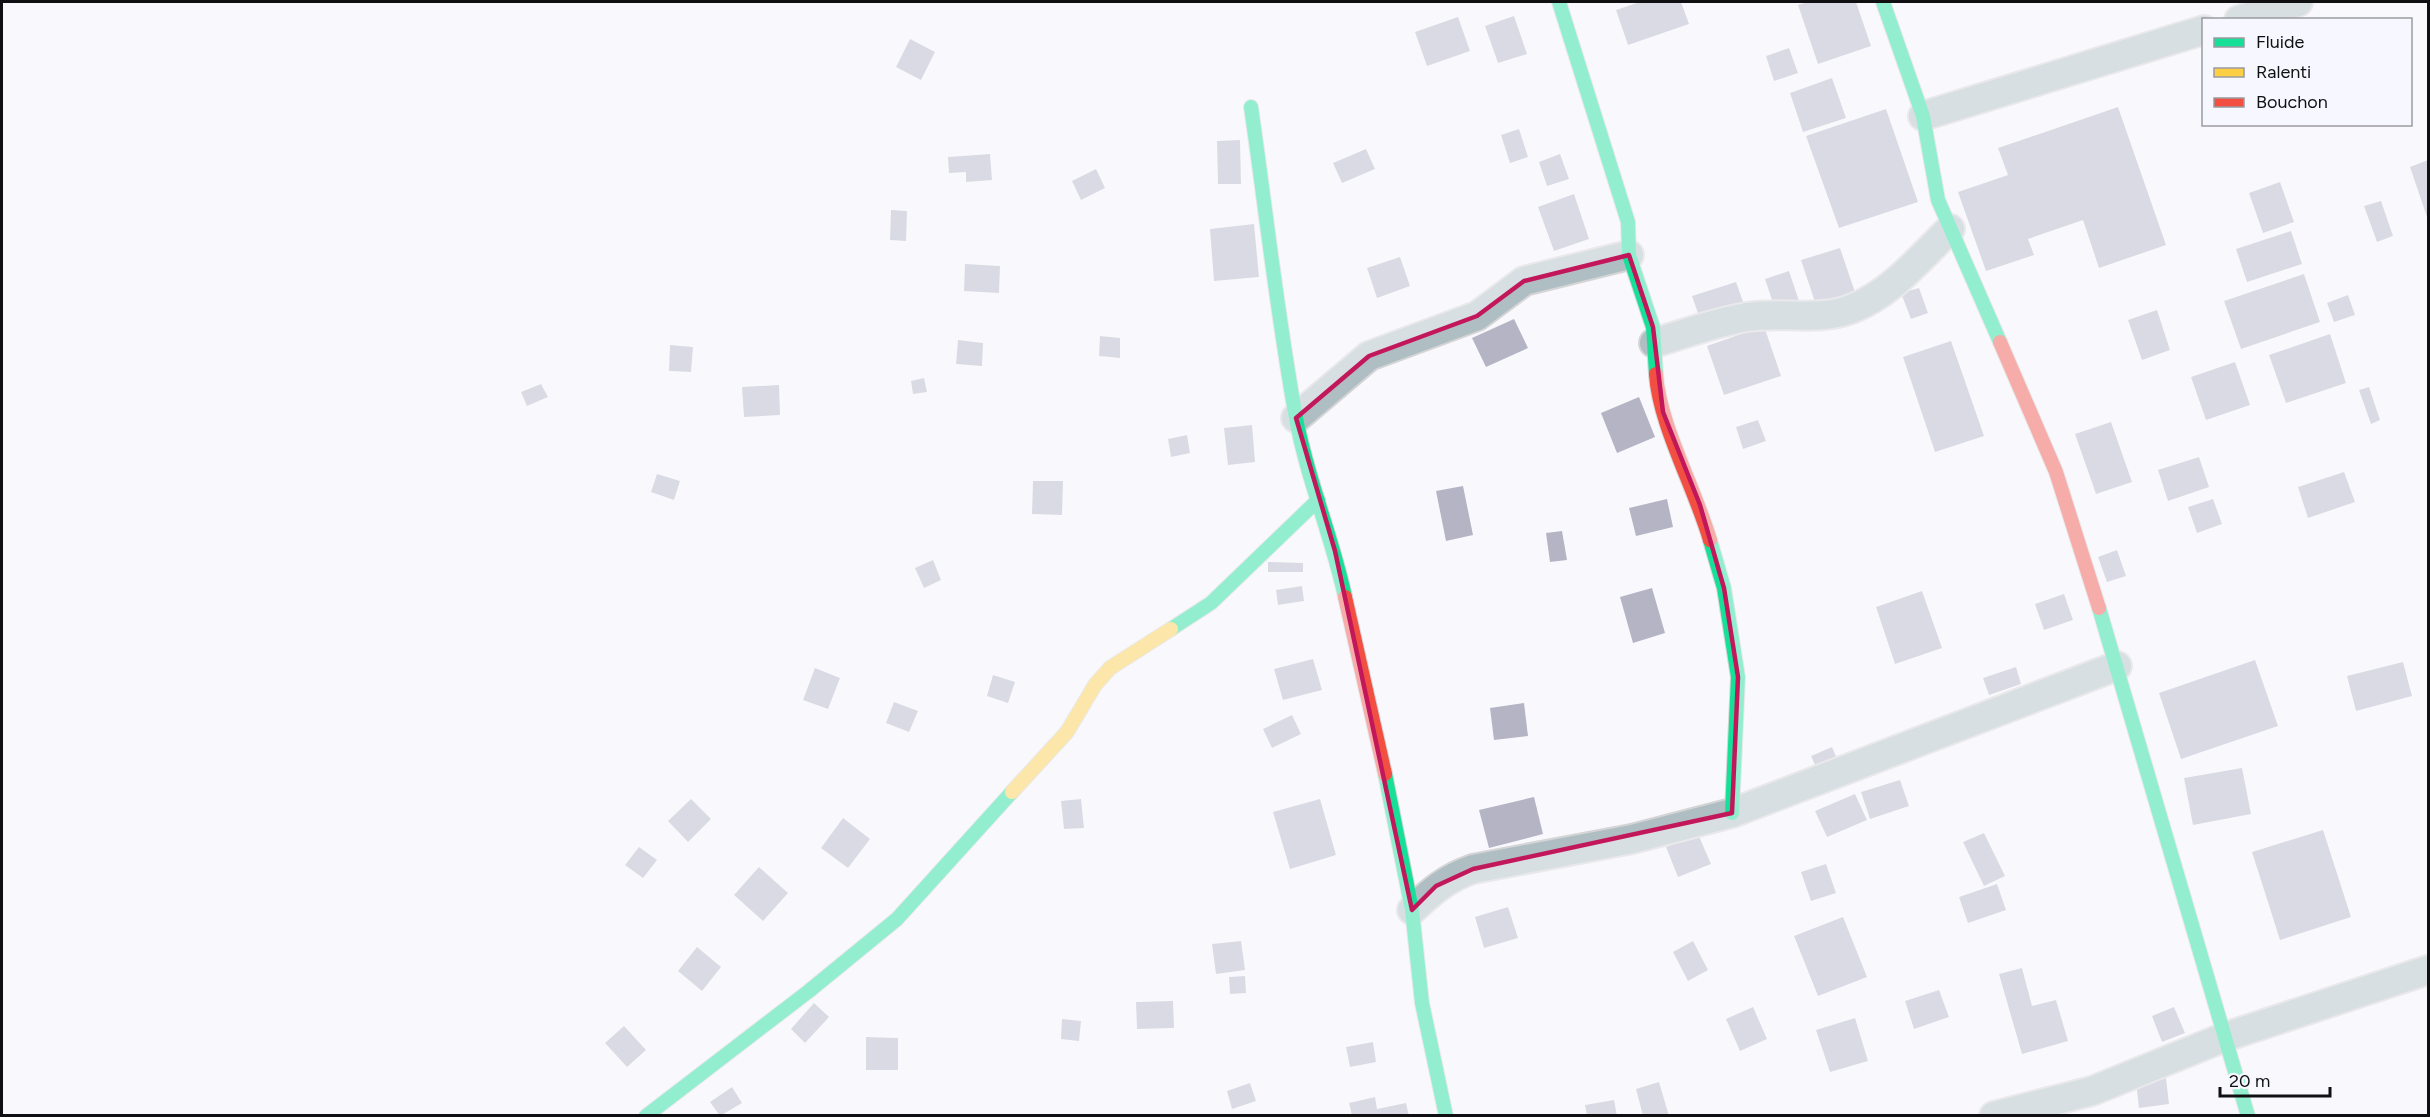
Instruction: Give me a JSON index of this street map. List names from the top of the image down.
{
  "legend": ["Fluide", "Ralenti", "Bouchon"],
  "scale_bar": "20 m"
}
